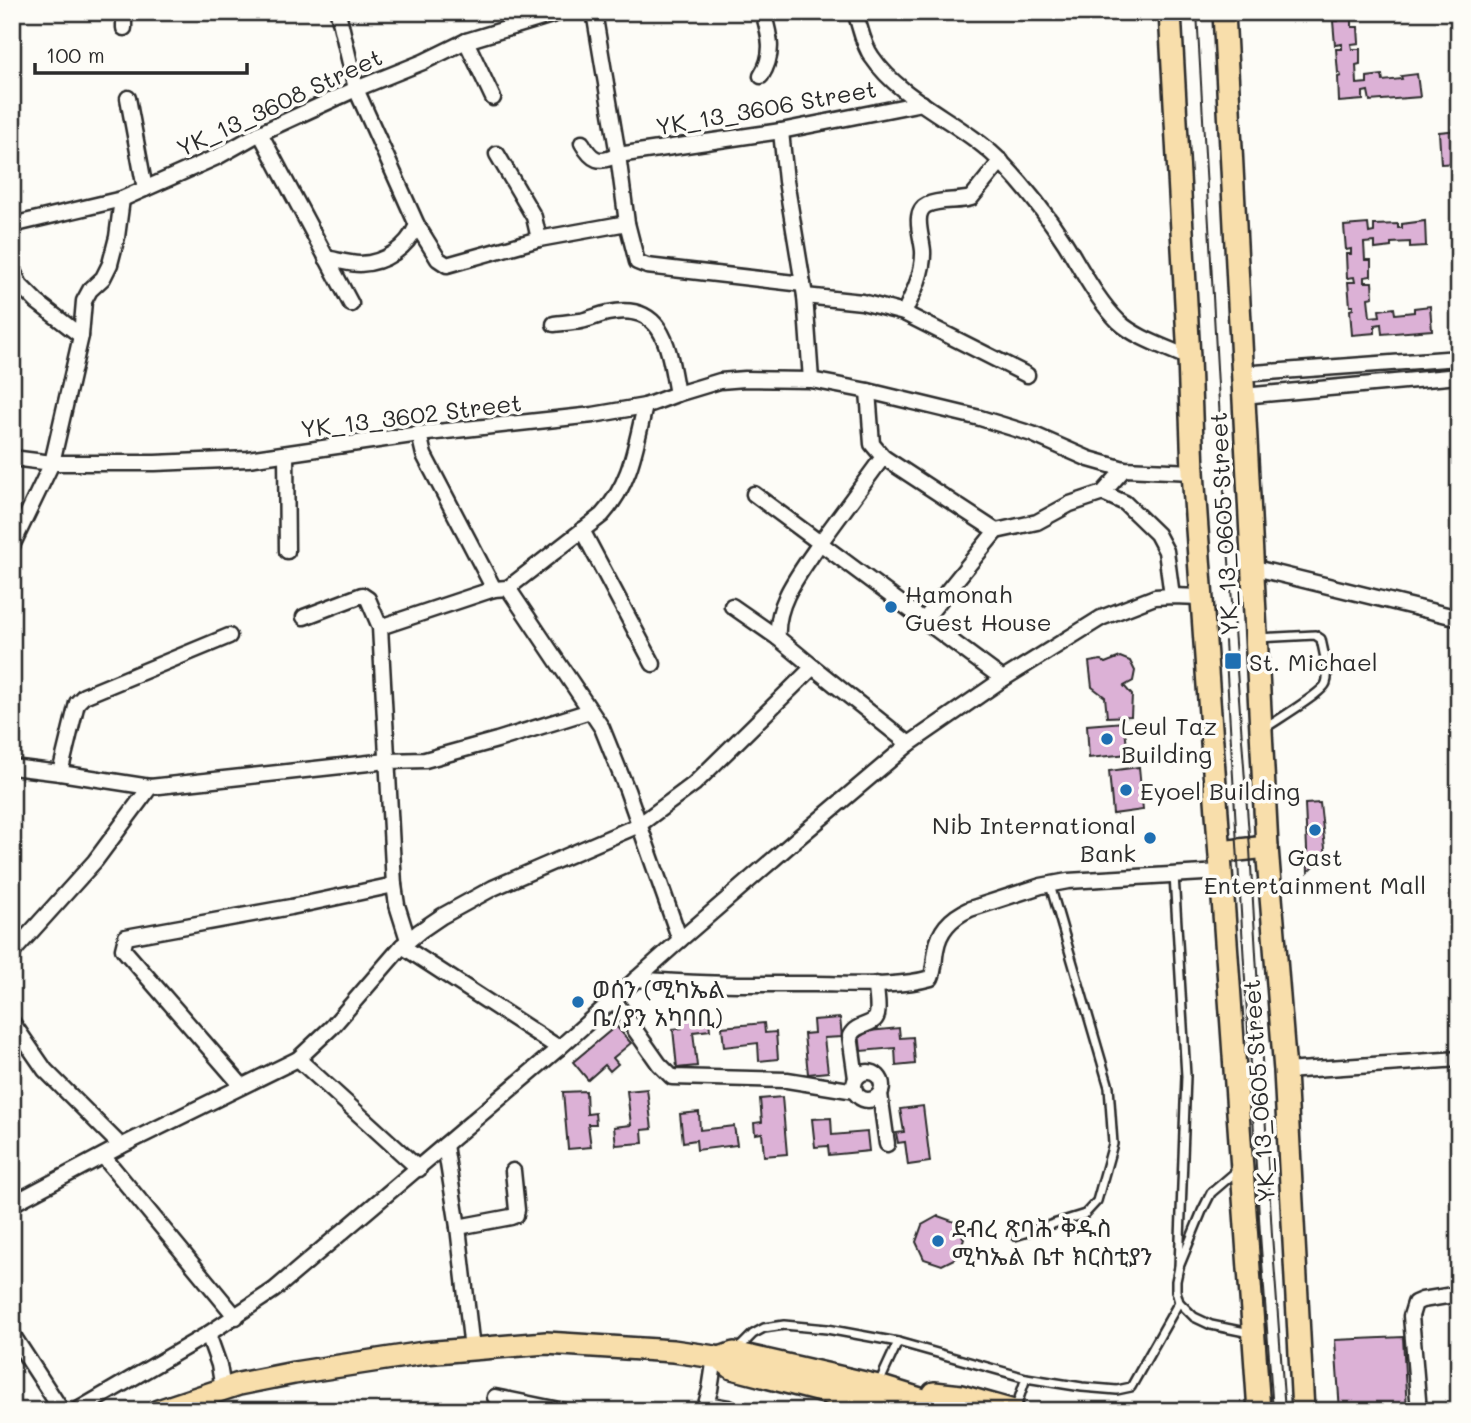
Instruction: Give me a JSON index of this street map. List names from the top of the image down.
{
  "streets": {
    "main road": ["YK_13_0605 Street"],
    "street": ["YK_13_3608 Street", "YK_13_3606 Street", "YK_13_3602 Street"]
  },
  "crossings": [
    ["YK_13_3602 Street", "YK_13_0605 Street"]
  ],
  "places": {
    "other": [
      "Hamonah Guest House",
      "Leul Taz Building",
      "Eyoel Building",
      "Gast Entertainment Mall",
      "Nib International Bank",
      "ወሰን (ሚካኤል ቤ/ያን አካባቢ)",
      "ደብረ ጽባሕ ቅዱስ ሚካኤል ቤተ ክርስቲያን"
    ],
    "transit": ["St. Michael"]
  },
  "scale_bar": "100 m"
}
